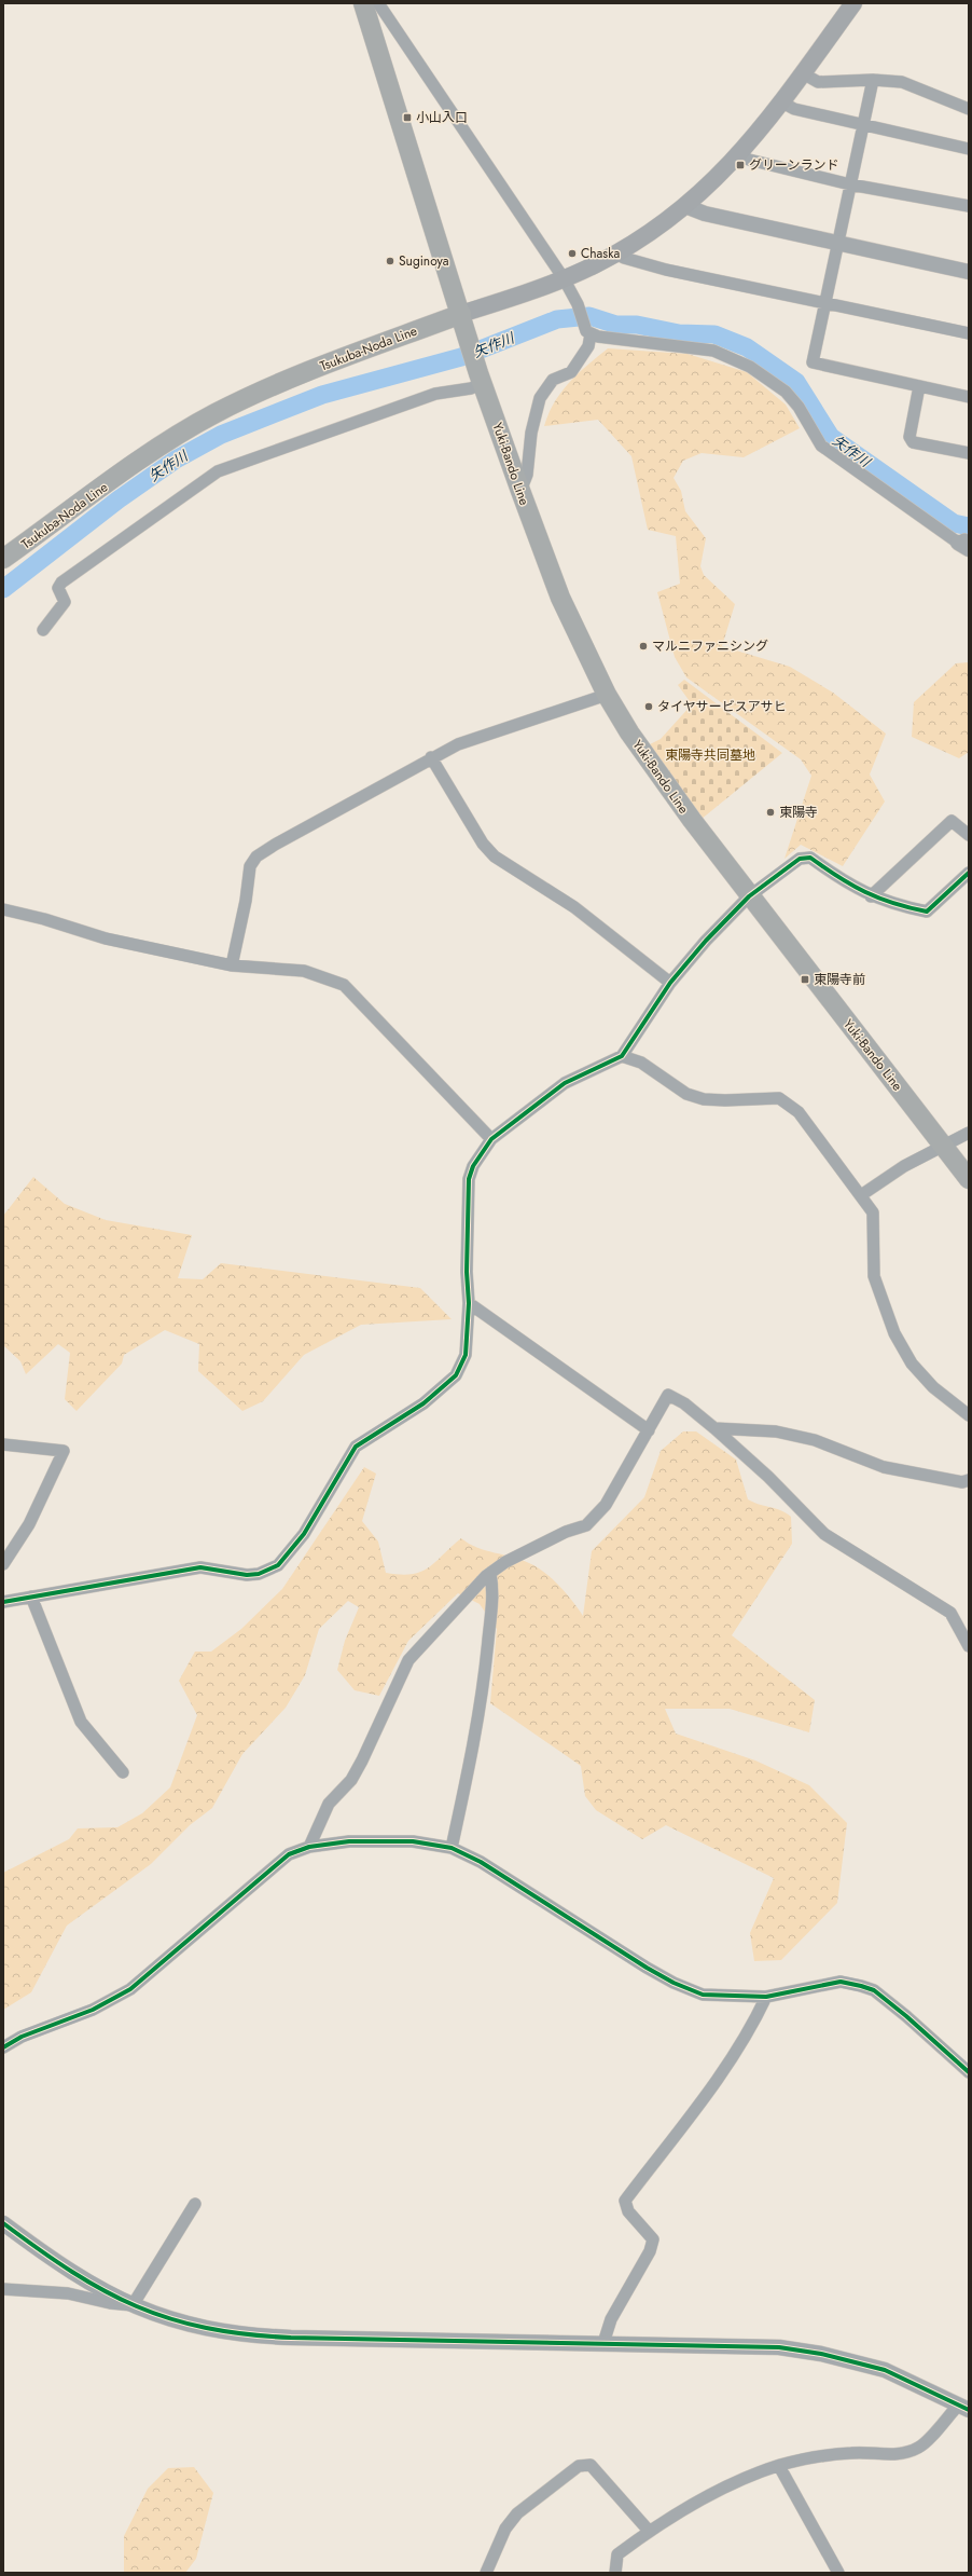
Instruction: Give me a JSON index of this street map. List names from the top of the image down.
{
  "streets": {
    "main road": ["Tsukuba-Noda Line", "Yuki-Bando Line"]
  },
  "crossings": [
    ["Tsukuba-Noda Line", "Yuki-Bando Line"]
  ],
  "water": ["矢作川"],
  "parks": ["東陽寺共同墓地"],
  "places": {
    "transit": ["小山入口", "グリーンランド", "東陽寺前"],
    "other": [
      "Chaska",
      "Suginoya",
      "マルニファニシング",
      "タイヤサービスアサヒ",
      "東陽寺"
    ]
  }
}
